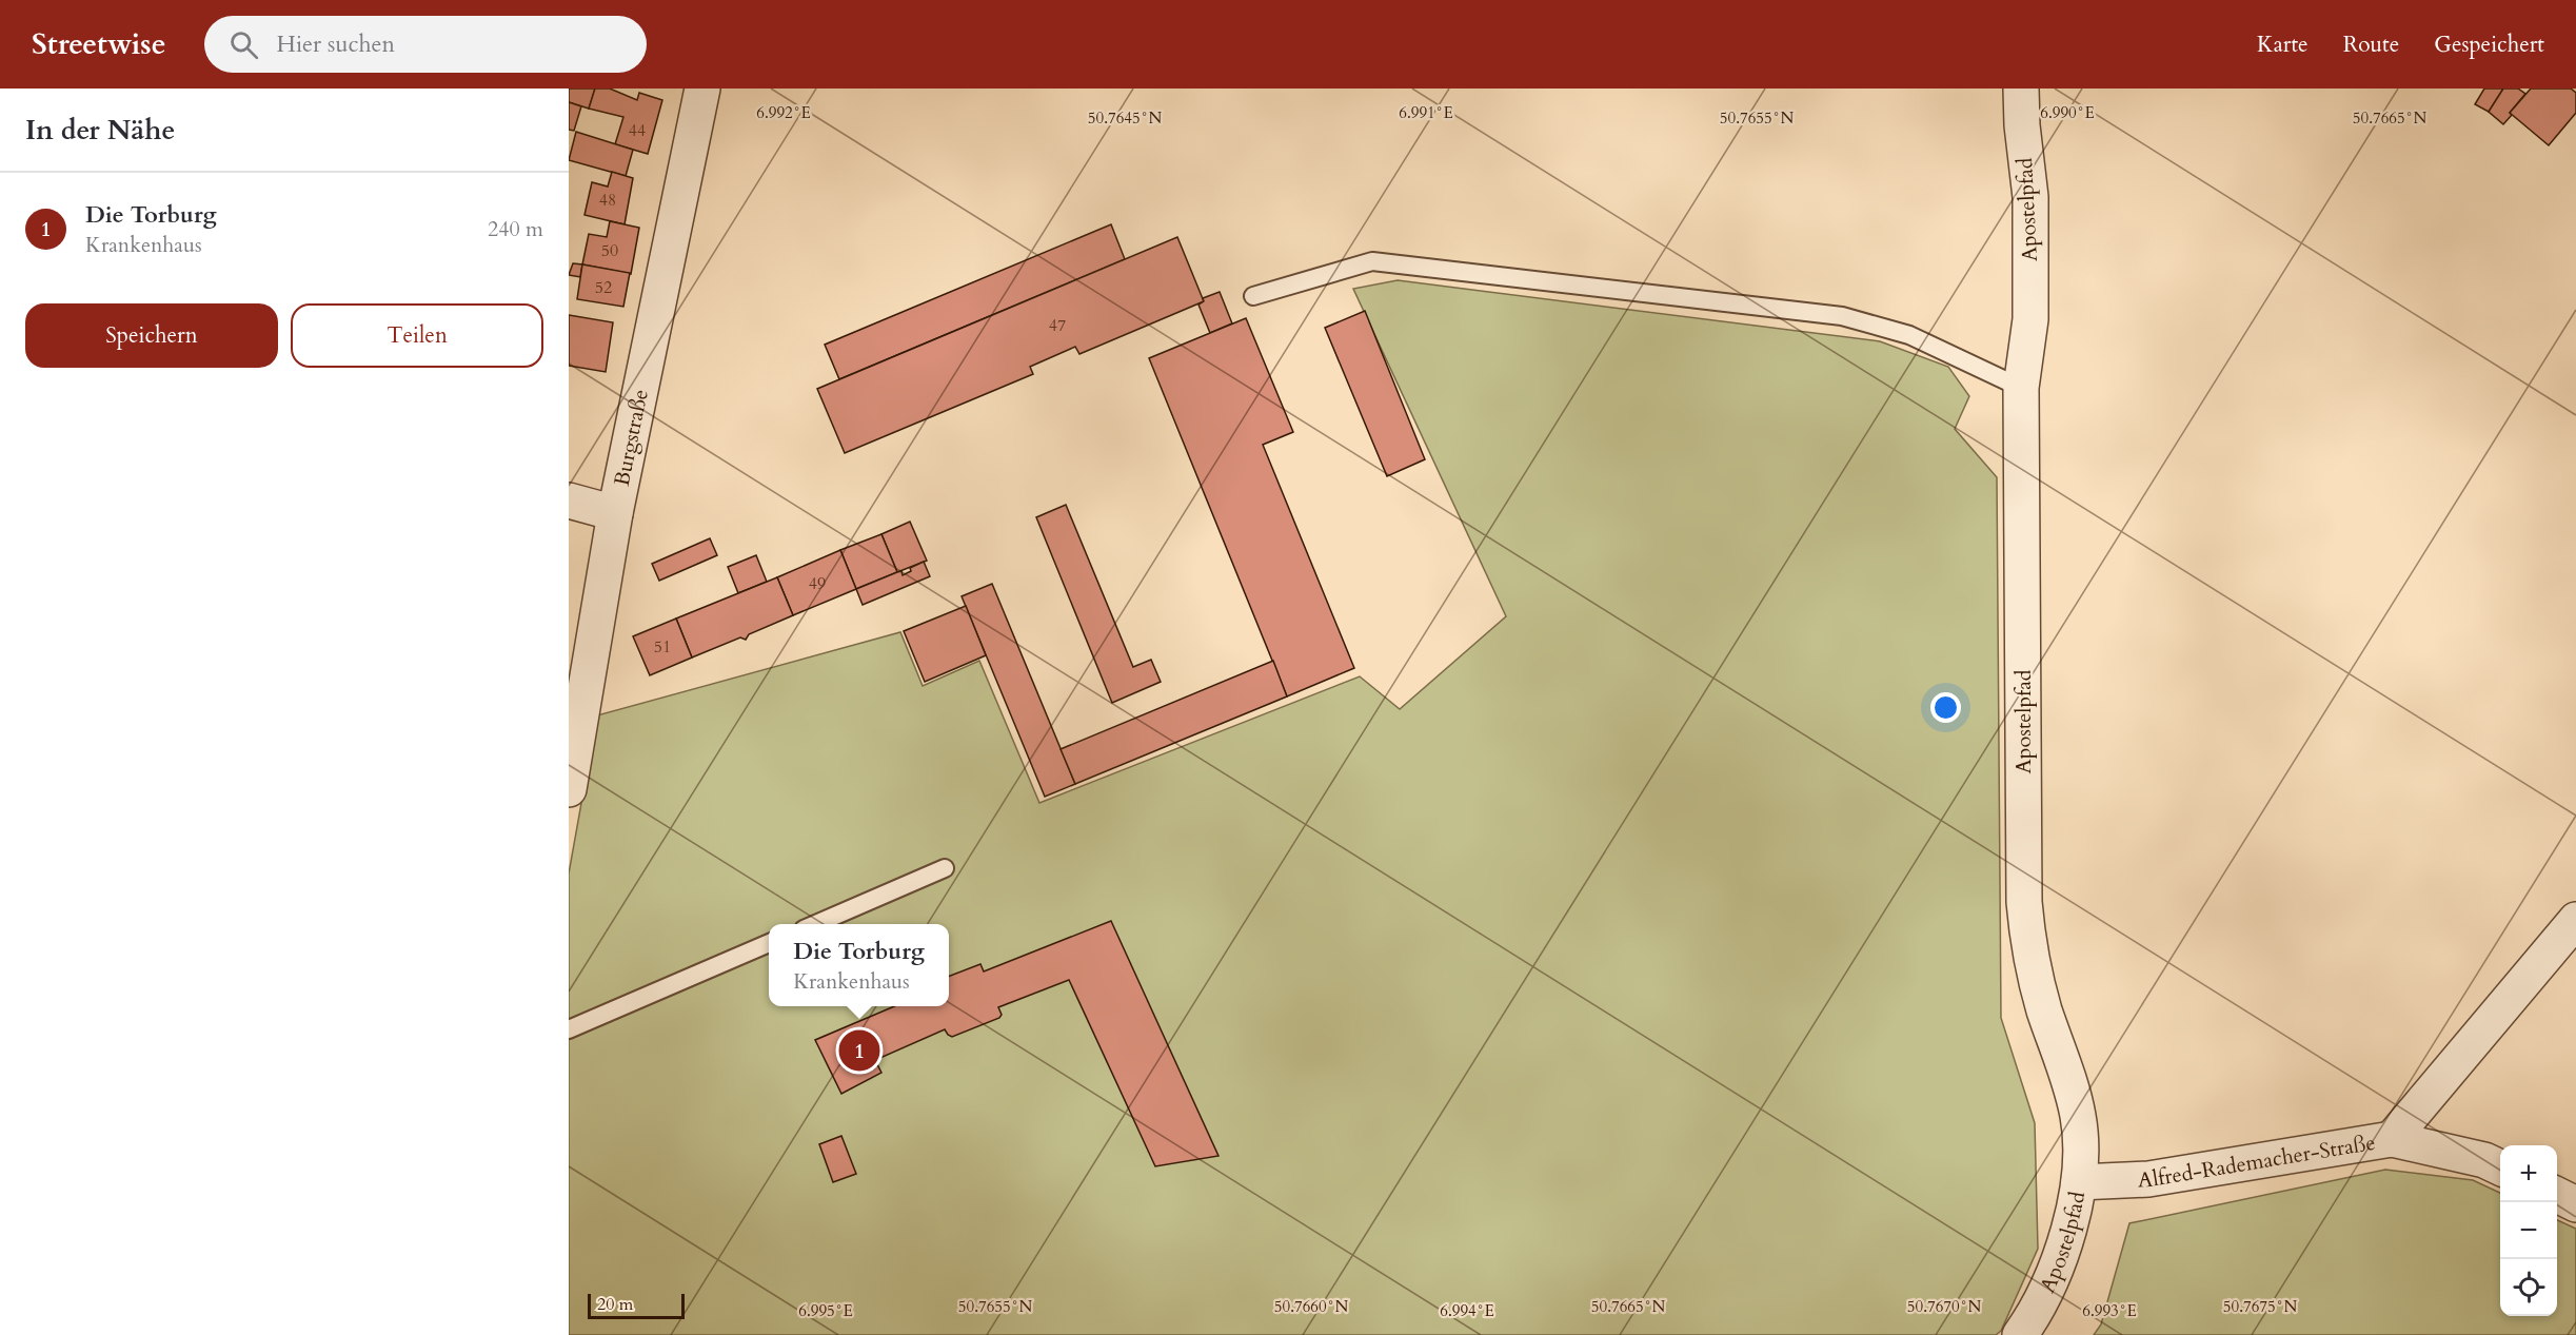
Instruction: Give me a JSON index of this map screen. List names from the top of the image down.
{
  "streets": {
    "street": ["Apostelpfad", "Burgstraße", "Alfred-Rademacher-Straße"]
  },
  "crossings": [
    ["Apostelpfad", "Alfred-Rademacher-Straße"]
  ],
  "house_numbers": [
    "44",
    "48",
    "50",
    "52",
    "47",
    "49",
    "51"
  ],
  "scale_bar": "20 m",
  "page": {
    "header": "Streetwise",
    "search": "Hier suchen",
    "nav": ["Karte", "Route", "Gespeichert"],
    "heading": "In der Nähe",
    "list": [
      {
        "mark": "1",
        "name": "Die Torburg",
        "note": "Krankenhaus",
        "value": "240 m"
      }
    ],
    "buttons": ["Speichern", "Teilen"],
    "popup": ["Die Torburg", "Krankenhaus"],
    "pins": "1",
    "map_buttons": ["+", "−"],
    "scale": "20 m"
  },
  "coordinates": [
    "6.992°E",
    "6.991°E",
    "6.990°E",
    "50.7645°N",
    "50.7655°N",
    "50.7665°N",
    "50.7660°N",
    "50.7670°N",
    "50.7675°N",
    "6.995°E",
    "6.994°E",
    "6.993°E"
  ]
}
